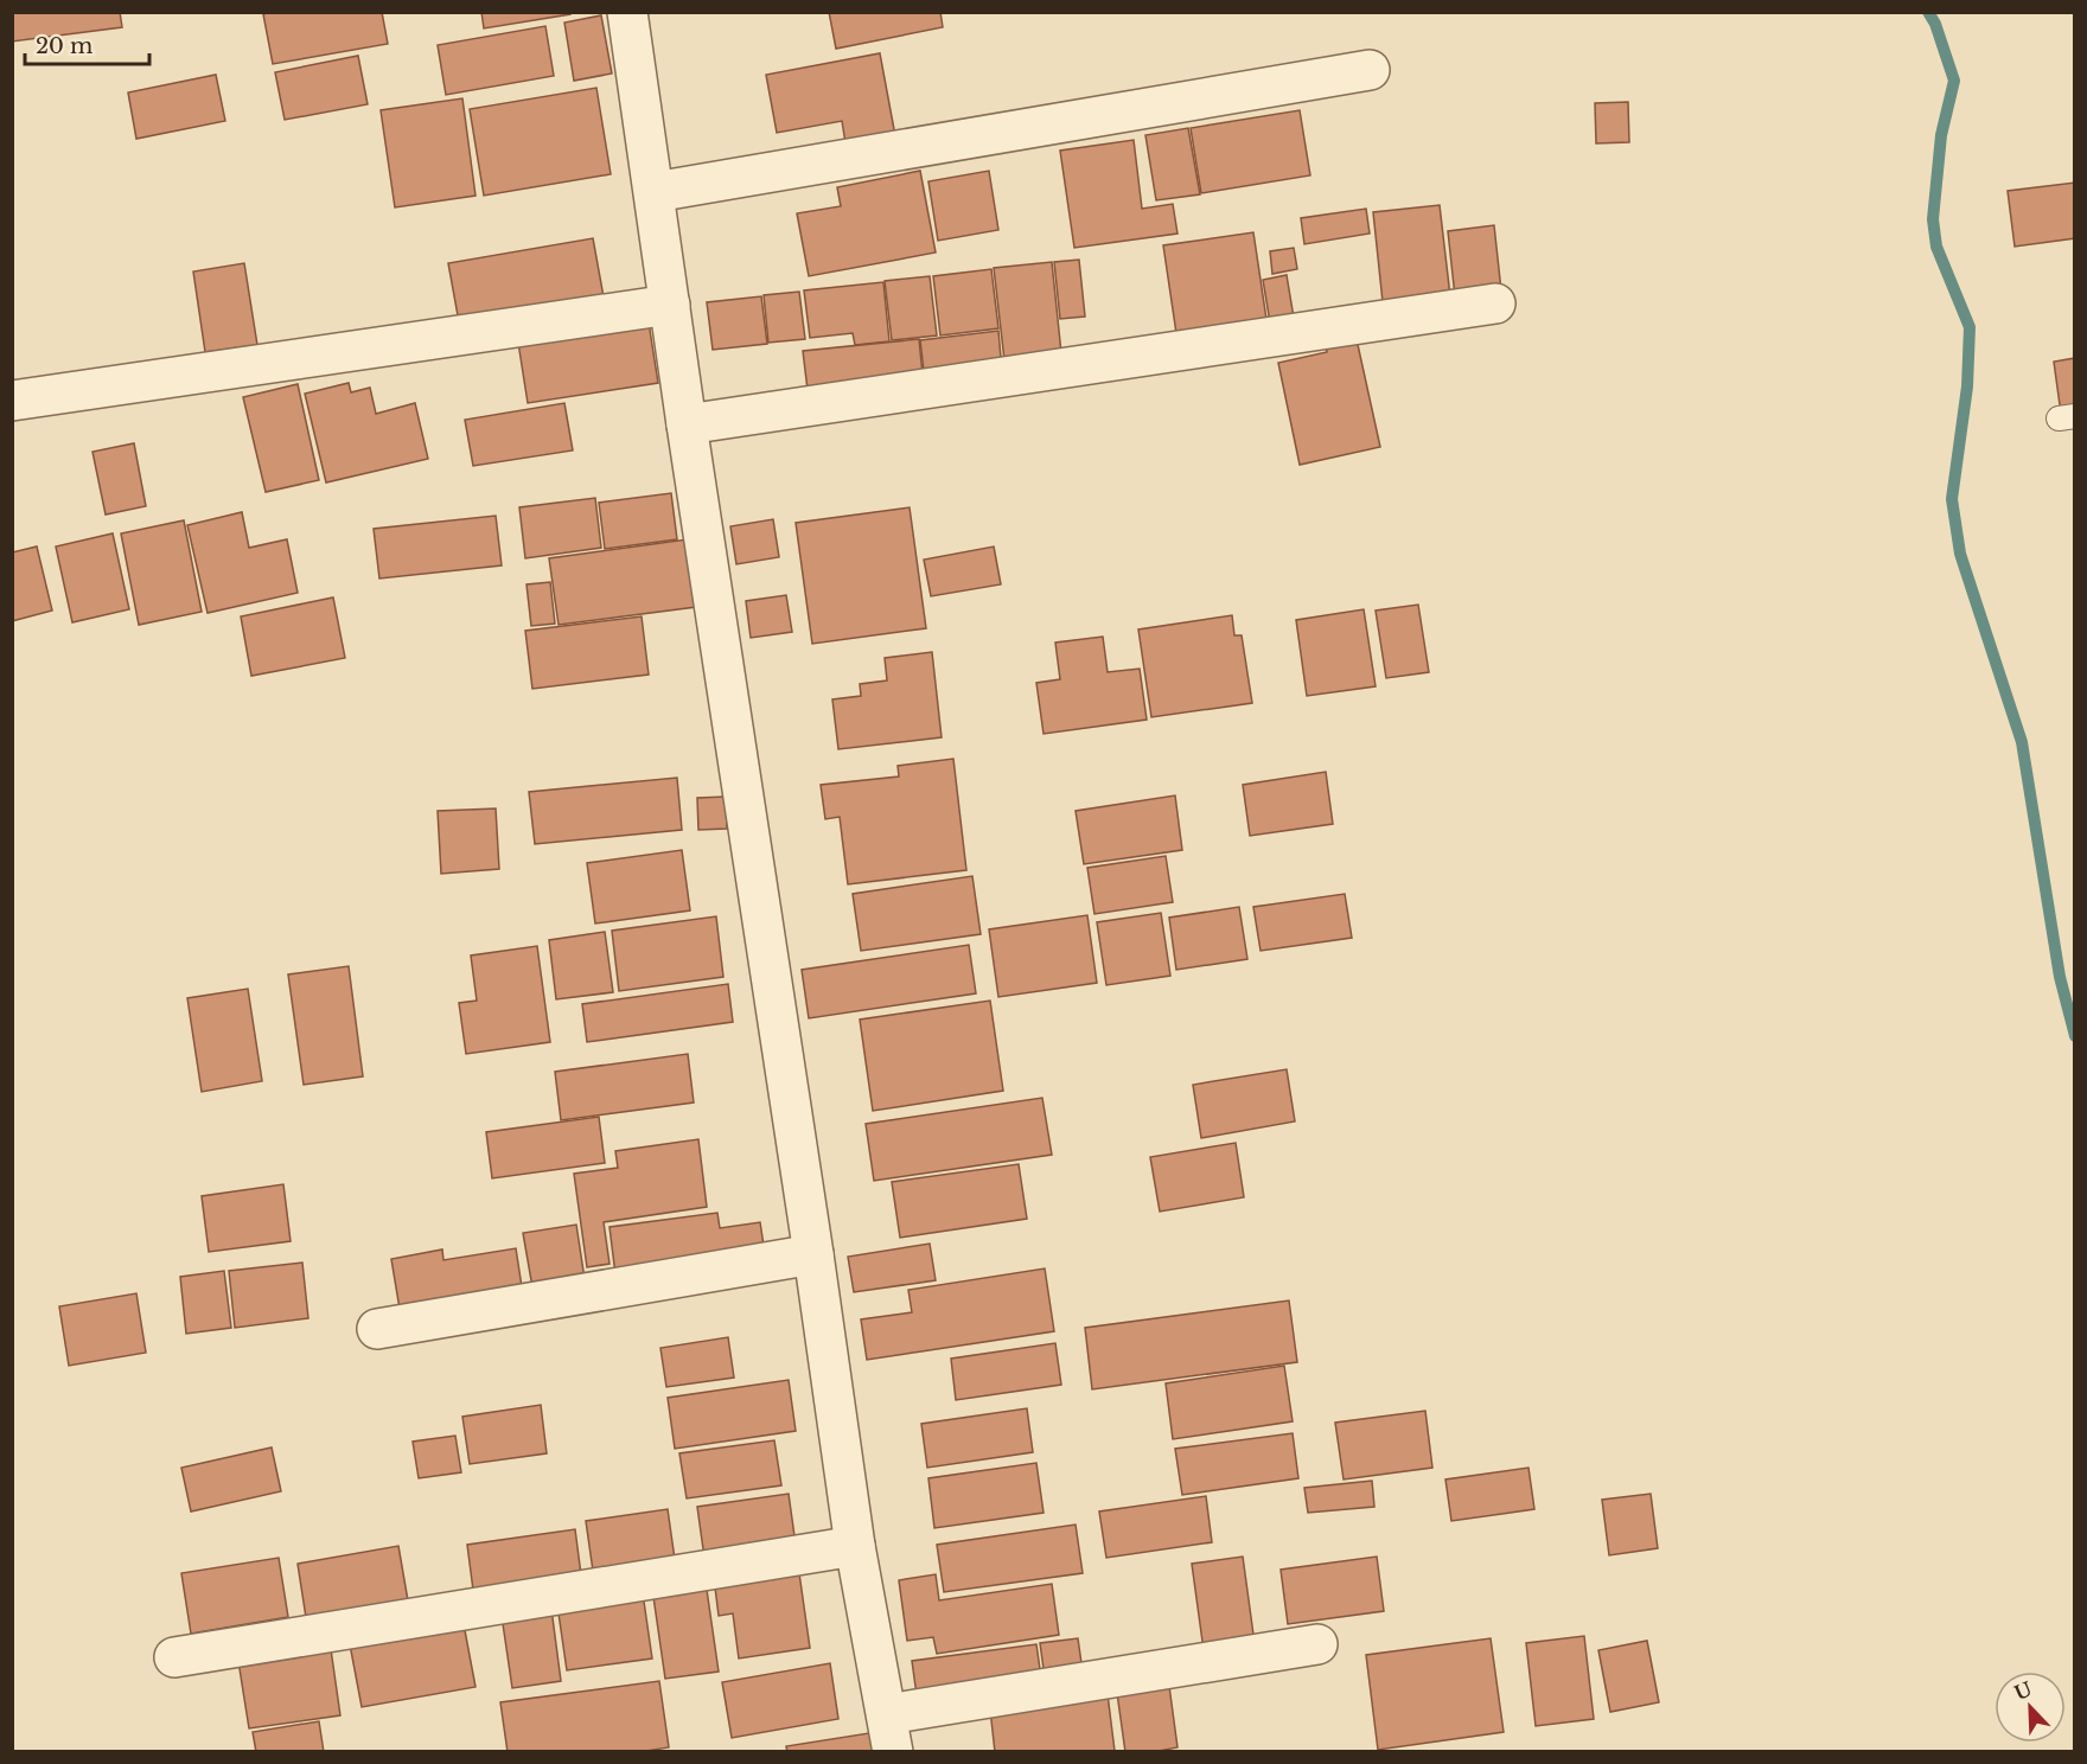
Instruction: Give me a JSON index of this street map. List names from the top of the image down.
{
  "scale_bar": "20 m",
  "north": "top left"
}
